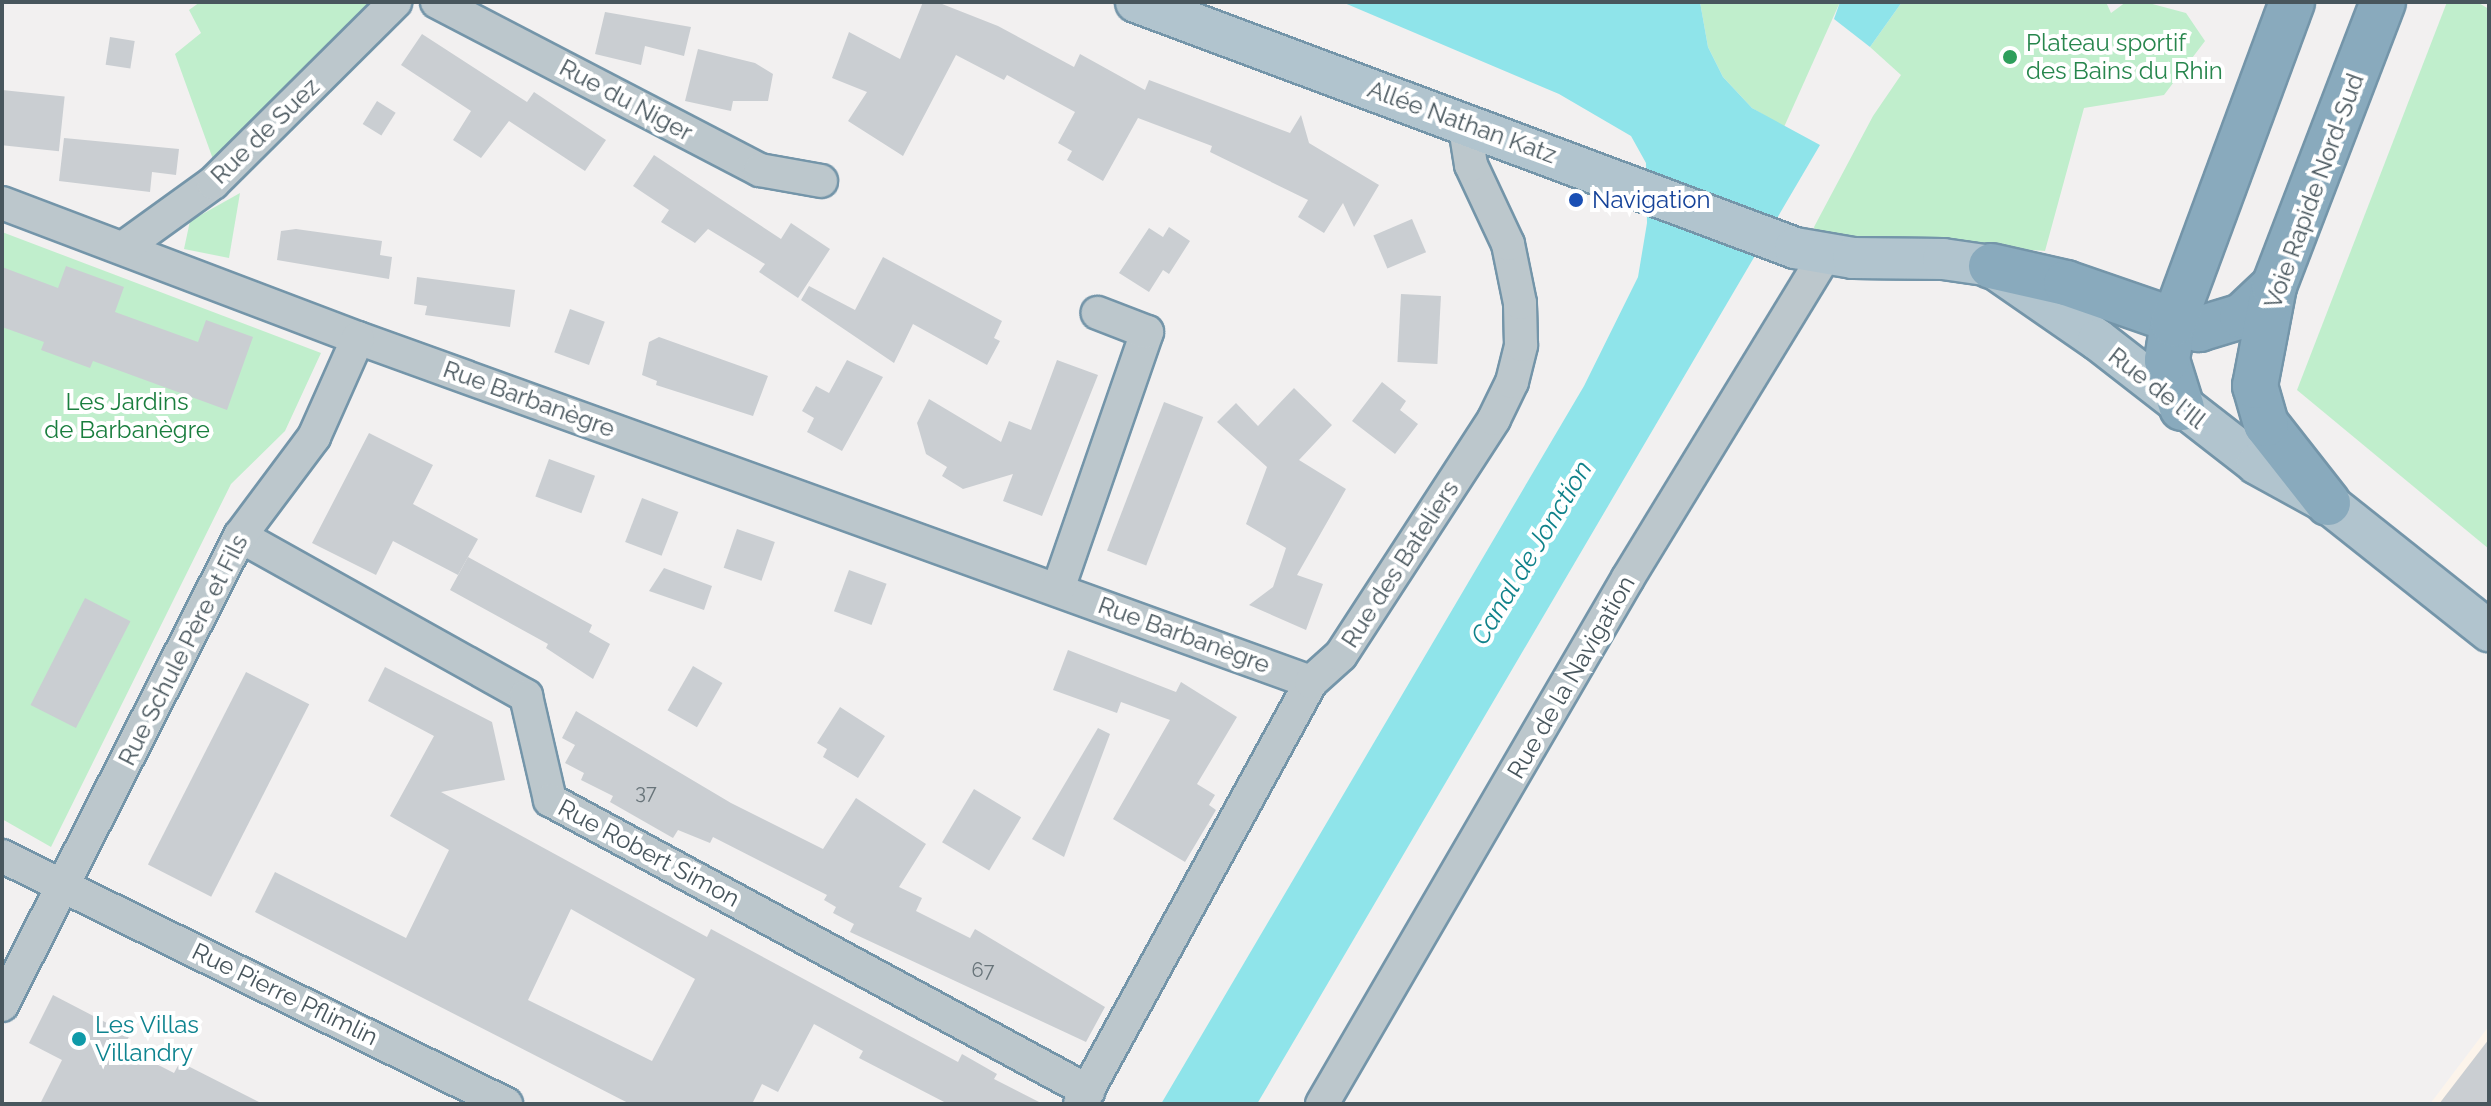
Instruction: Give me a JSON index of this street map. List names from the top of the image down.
{
  "streets": {
    "highway": ["Voie Rapide Nord-Sud"],
    "main road": ["Allée Nathan Katz", "Rue de l'Ill"],
    "street": [
      "Rue du Niger",
      "Rue de Suez",
      "Rue Barbanègre",
      "Rue des Bateliers",
      "Rue Schule Père et Fils",
      "Rue de la Navigation",
      "Rue Robert Simon",
      "Rue Pierre Pflimlin"
    ]
  },
  "crossings": [
    ["Allée Nathan Katz", "Rue des Bateliers"],
    ["Allée Nathan Katz", "Rue de la Navigation"],
    ["Rue de Suez", "Rue Barbanègre"],
    ["Voie Rapide Nord-Sud", "Rue de l'Ill"],
    ["Rue Barbanègre", "Rue des Bateliers"],
    ["Rue Barbanègre", "Rue Schule Père et Fils"],
    ["Rue des Bateliers", "Rue Robert Simon"],
    ["Rue Schule Père et Fils", "Rue Robert Simon"],
    ["Rue Schule Père et Fils", "Rue Pierre Pflimlin"]
  ],
  "water": ["Canal de Jonction"],
  "parks": ["Les Jardins de Barbanègre"],
  "places": ["Plateau sportif des Bains du Rhin", "Navigation", "Les Villas Villandry"],
  "house_numbers": ["37", "67"]
}
